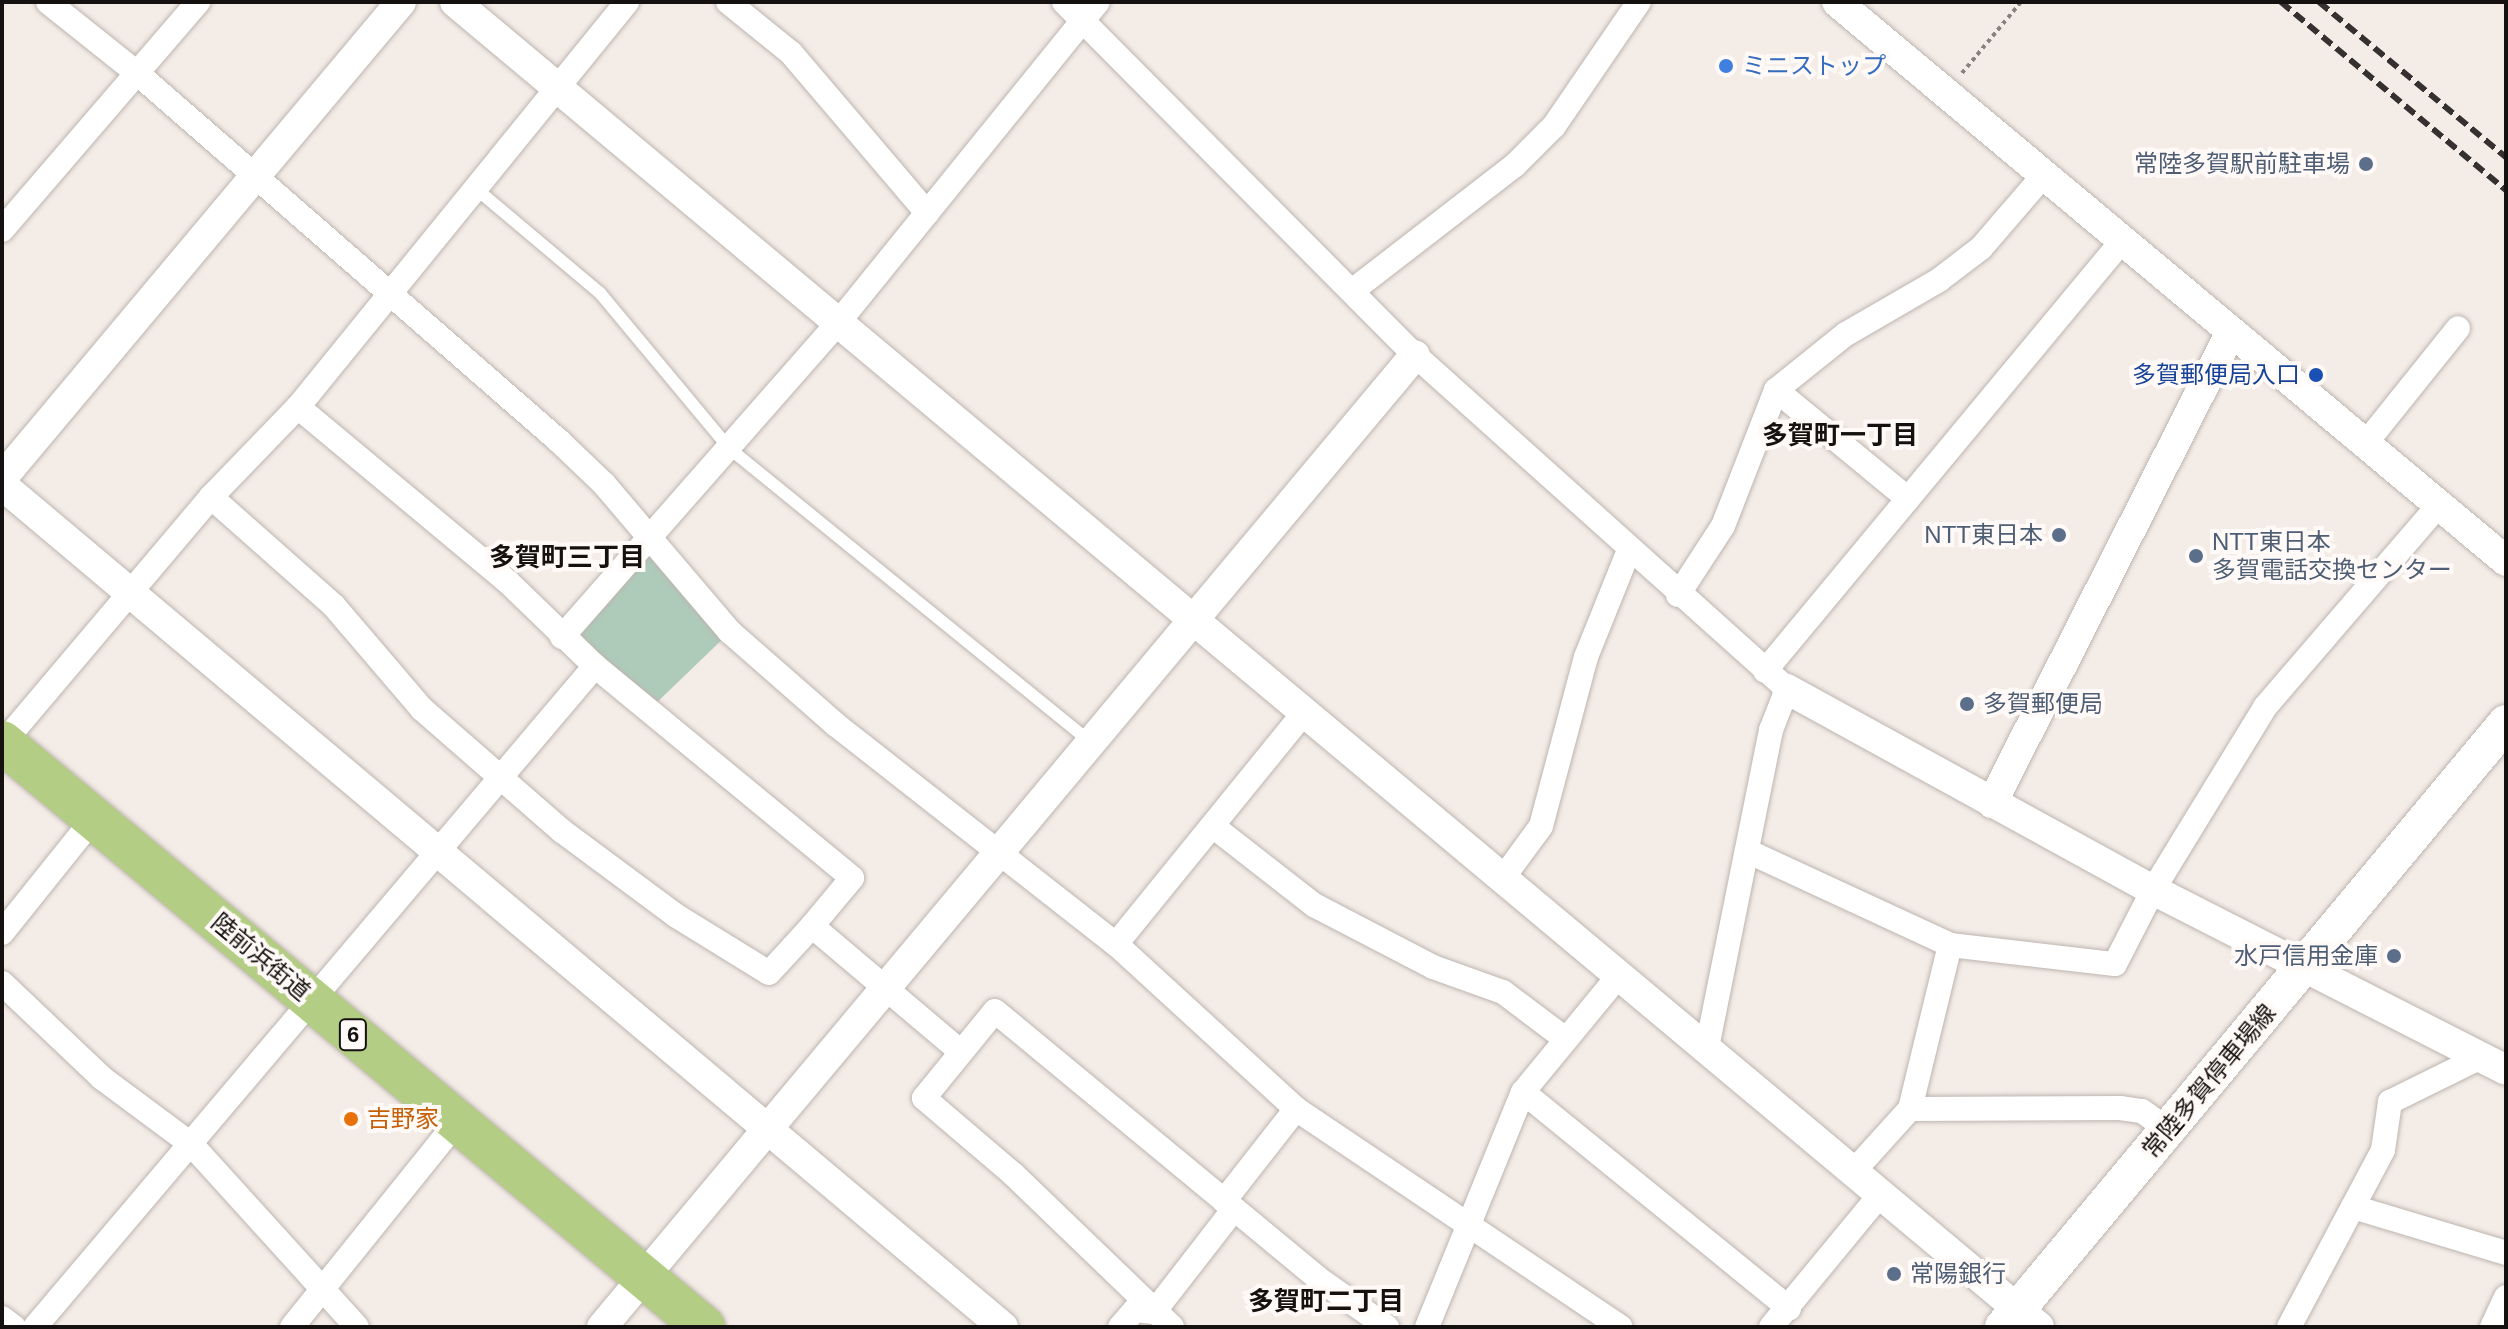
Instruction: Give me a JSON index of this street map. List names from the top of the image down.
{
  "streets": {
    "highway": ["陸前浜街道", "6"],
    "main road": ["常陸多賀停車場線"]
  },
  "districts": ["多賀町一丁目", "多賀町三丁目", "多賀町二丁目"],
  "places": [
    "ミニストップ",
    "常陸多賀駅前駐車場",
    "多賀郵便局入口",
    "NTT東日本",
    "NTT東日本 多賀電話交換センター",
    "多賀郵便局",
    "水戸信用金庫",
    "吉野家",
    "常陽銀行"
  ]
}
